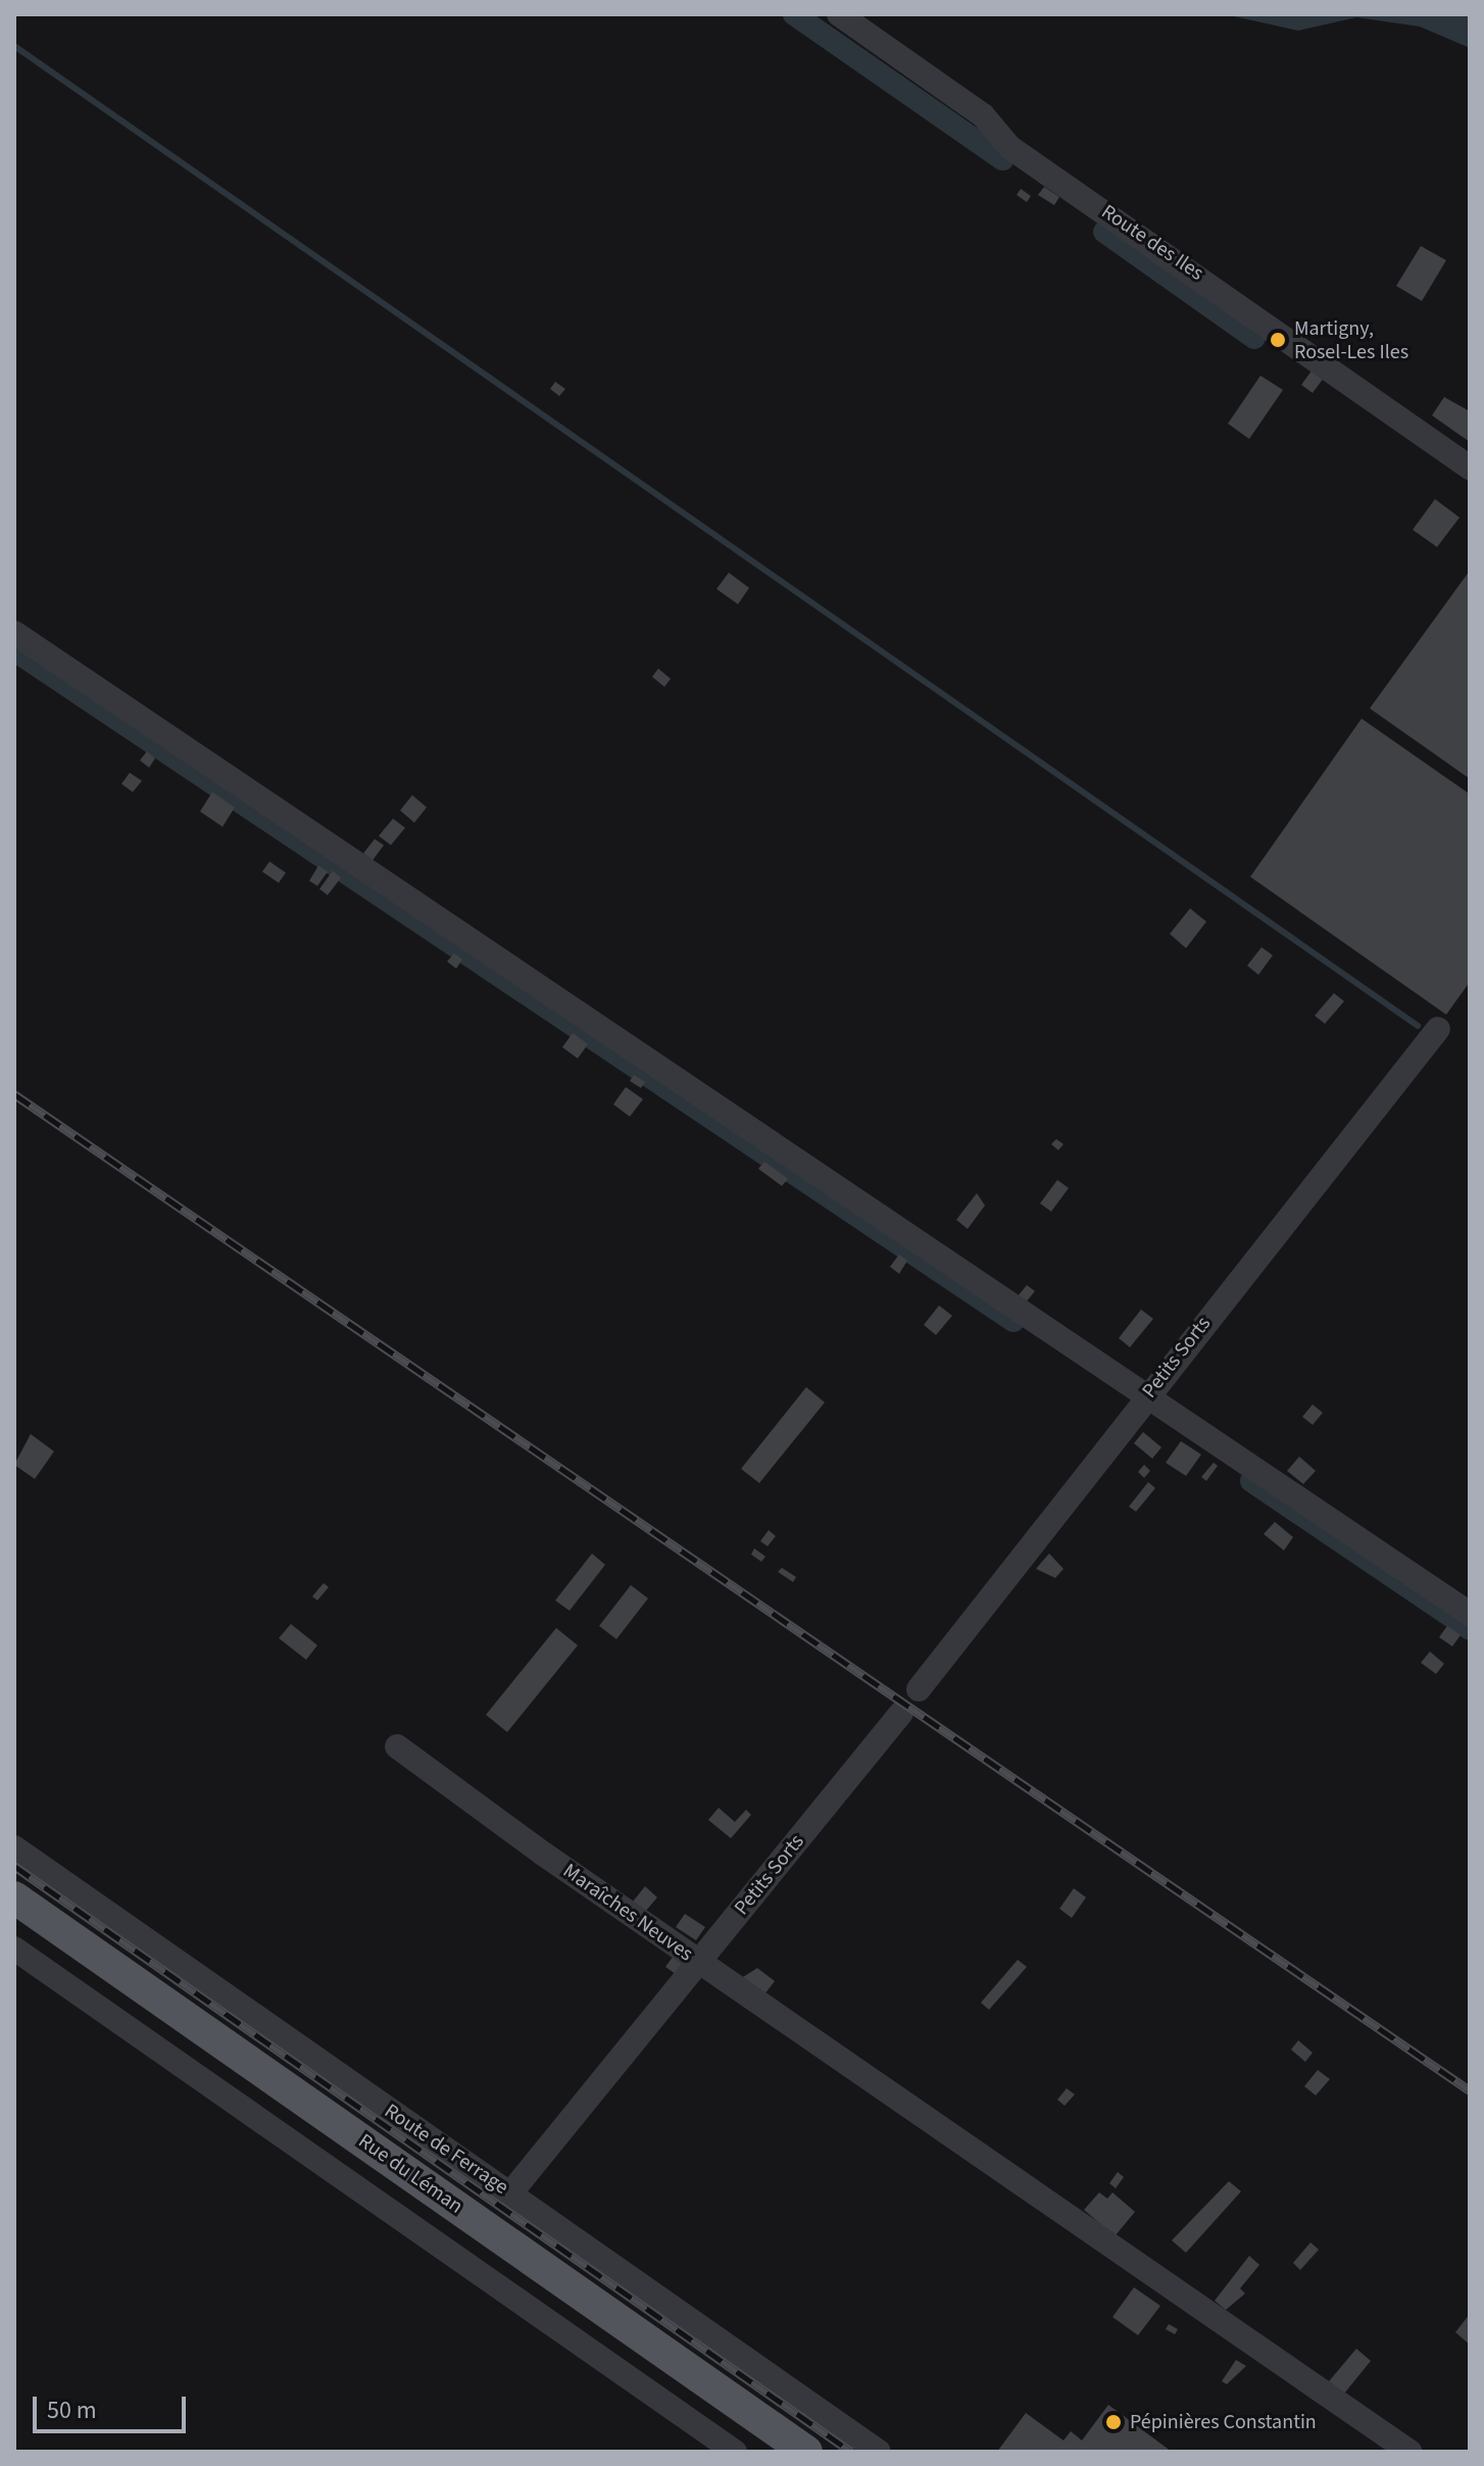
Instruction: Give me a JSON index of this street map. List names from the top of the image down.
{
  "streets": {
    "main road": ["Rue du Léman"],
    "street": [
      "Route des Iles",
      "Petits Sorts",
      "Maraîches Neuves",
      "Route de Ferrage"
    ]
  },
  "crossings": [
    ["Petits Sorts", "Maraîches Neuves"],
    ["Maraîches Neuves", "Route de Ferrage"]
  ],
  "places": ["Martigny, Rosel-Les Iles", "Pépinières Constantin"],
  "scale_bar": "50 m"
}
